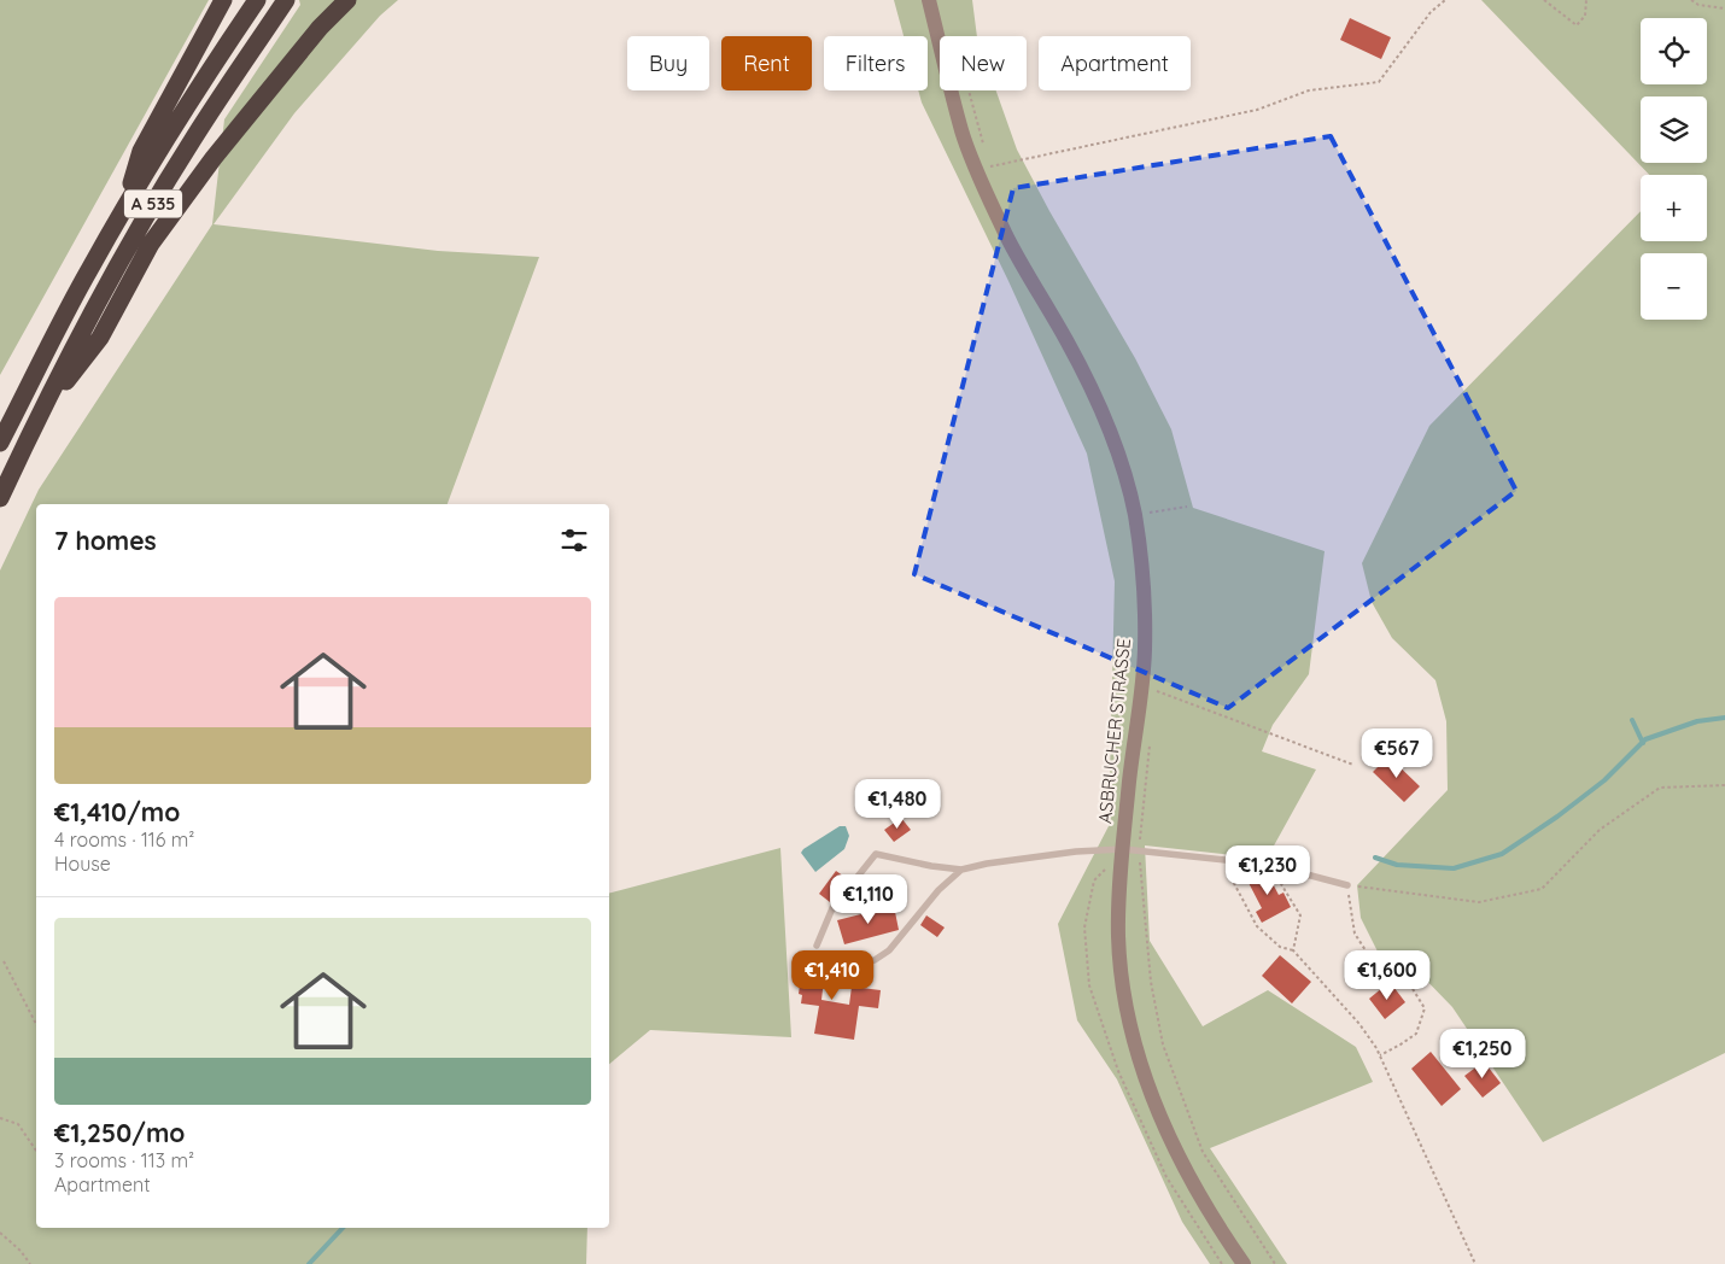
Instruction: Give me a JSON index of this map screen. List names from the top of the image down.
{
  "streets": {
    "highway": ["A 535"],
    "main road": ["ASBRUCHER STRASSE"]
  },
  "page": {
    "map_buttons": ["+", "−"],
    "chip": [
      "Buy",
      "Rent",
      "Filters",
      "New",
      "Apartment"
    ],
    "heading": "7 homes",
    "list": [
      {
        "name": "€1,410/mo",
        "note": "4 rooms · 116 m² · House"
      },
      {
        "name": "€1,250/mo",
        "note": "3 rooms · 113 m² · Apartment"
      }
    ],
    "price": [
      "€567",
      "€1,480",
      "€1,230",
      "€1,110",
      "€1,410",
      "€1,600",
      "€1,250"
    ]
  }
}
